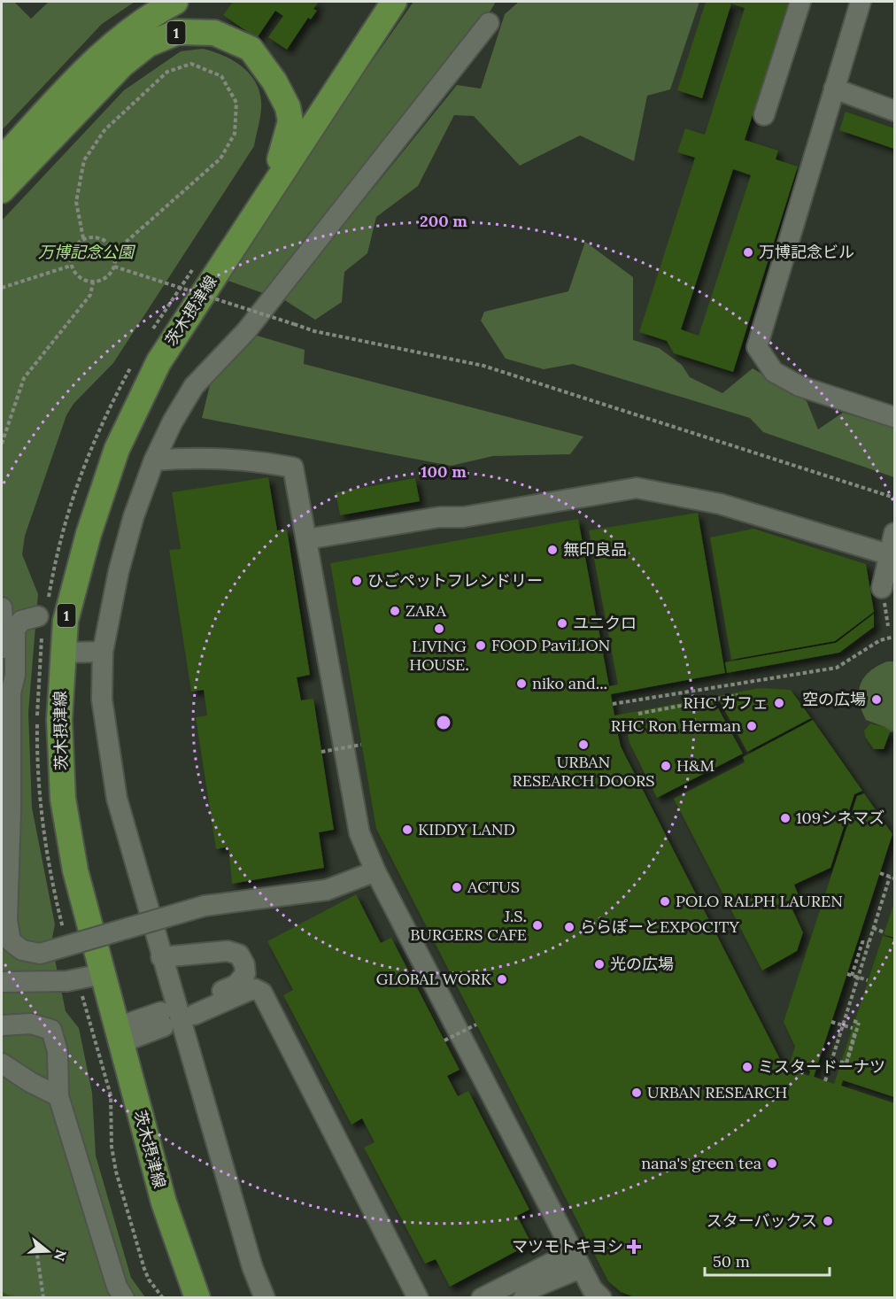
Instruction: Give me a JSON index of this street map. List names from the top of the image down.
{
  "streets": {
    "main road": ["1", "茨木摂津線"]
  },
  "parks": ["万博記念公園"],
  "places": {
    "other": [
      "万博記念ビル",
      "無印良品",
      "ひごペットフレンドリー",
      "ZARA",
      "ユニクロ",
      "LIVING HOUSE.",
      "FOOD PaviLION",
      "niko and...",
      "空の広場",
      "RHC カフェ",
      "RHC Ron Herman",
      "URBAN RESEARCH DOORS",
      "H&M",
      "109シネマズ",
      "KIDDY LAND",
      "ACTUS",
      "POLO RALPH LAUREN",
      "J.S. BURGERS CAFE",
      "ららぽーとEXPOCITY",
      "光の広場",
      "GLOBAL WORK",
      "ミスタードーナツ",
      "URBAN RESEARCH",
      "nana's green tea",
      "スターバックス"
    ],
    "health": ["マツモトキヨシ"]
  },
  "scale_bar": "50 m",
  "north": "right",
  "rings": ["200 m", "100 m"]
}
